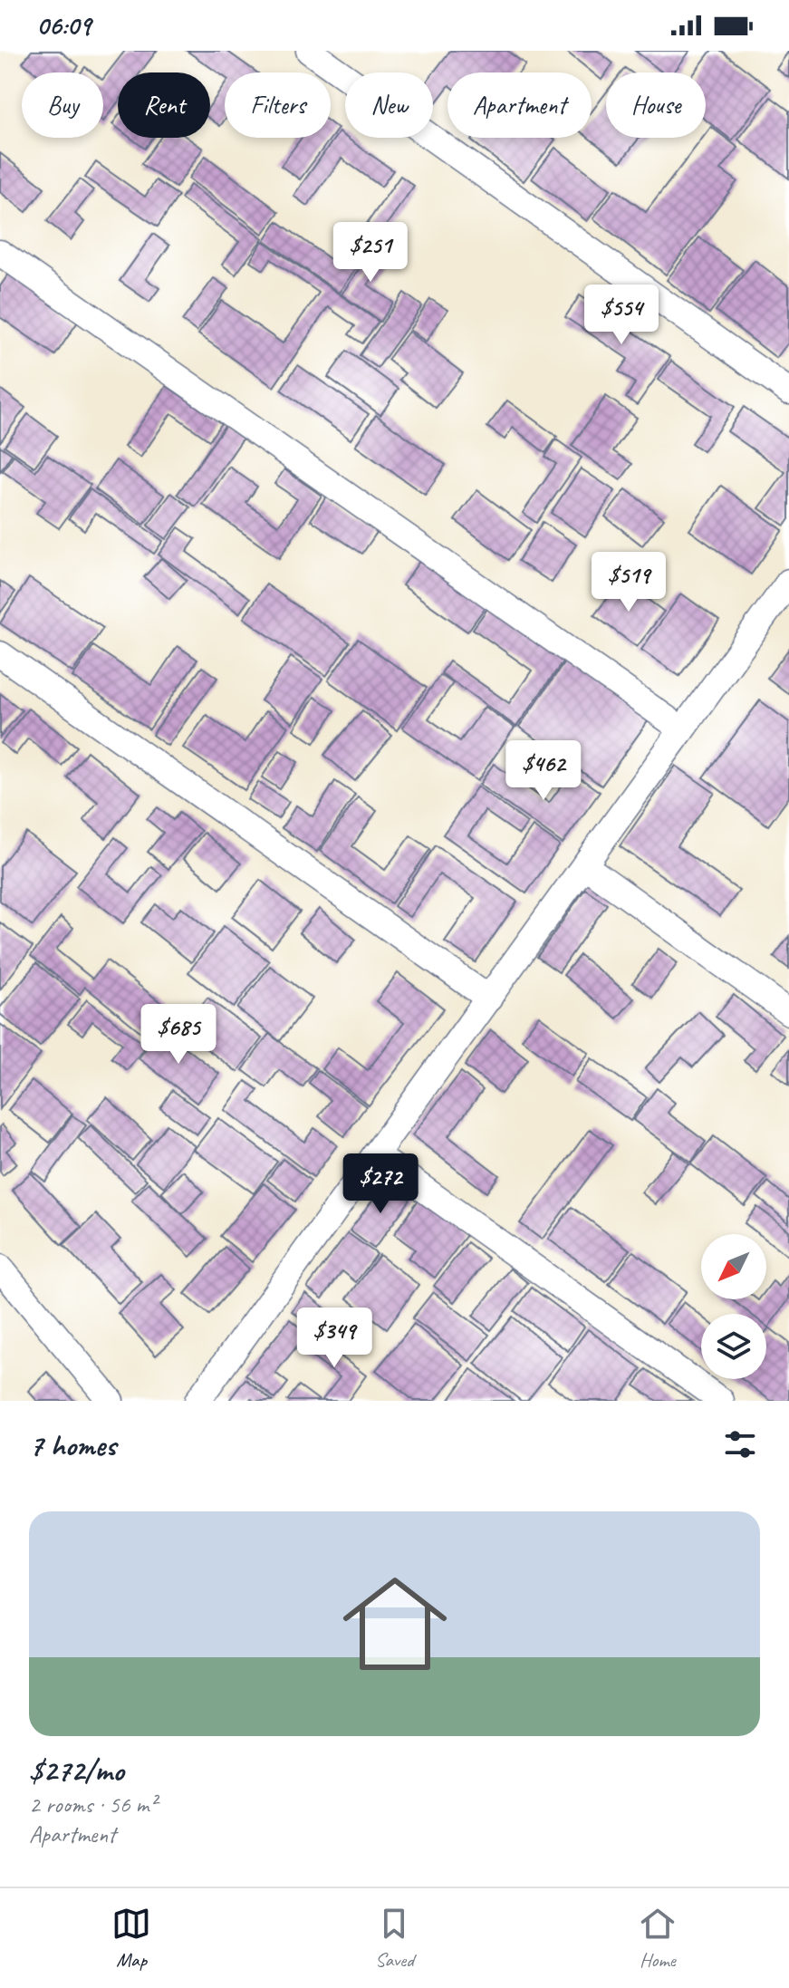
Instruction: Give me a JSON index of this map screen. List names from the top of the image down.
{
  "north": "bottom left",
  "page": {
    "status": "06:09",
    "chip": [
      "Buy",
      "Rent",
      "Filters",
      "New",
      "Apartment",
      "House"
    ],
    "price": [
      "$251",
      "$554",
      "$519",
      "$462",
      "$685",
      "$272",
      "$349"
    ],
    "heading": "7 homes",
    "list": [
      {
        "name": "$272/mo",
        "note": "2 rooms · 56 m² · Apartment"
      }
    ],
    "tabs": ["Map", "Saved", "Home"]
  }
}
